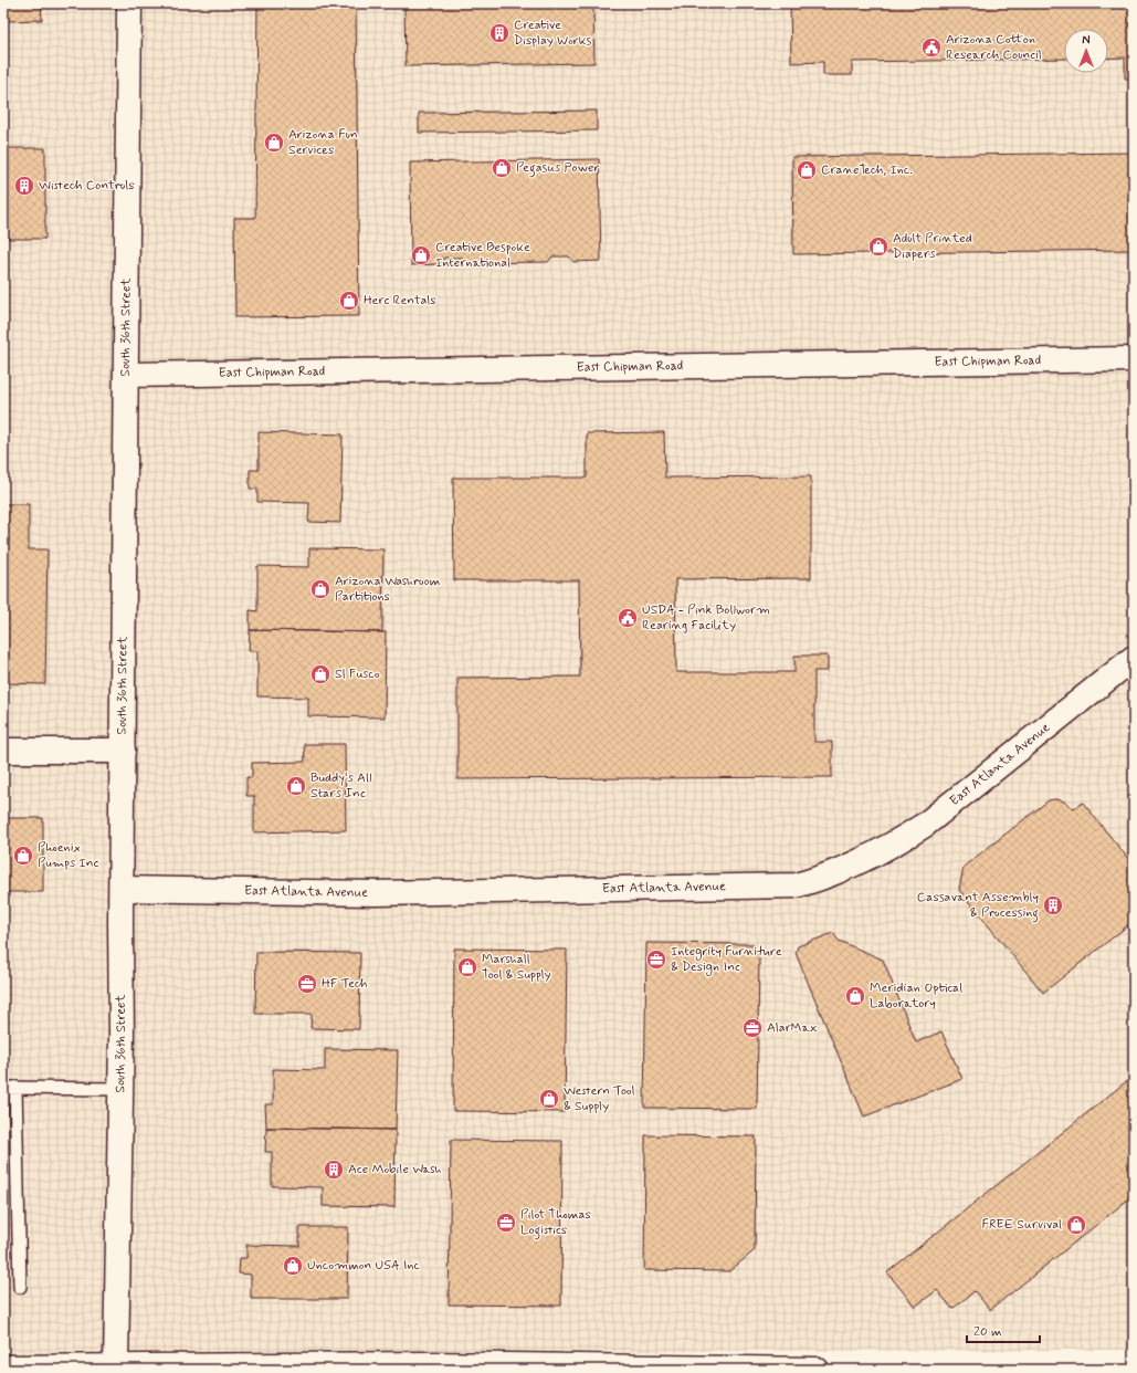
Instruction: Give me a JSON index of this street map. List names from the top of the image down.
{
  "streets": {
    "street": ["South 36th Street", "East Chipman Road", "East Atlanta Avenue"]
  },
  "crossings": [
    ["South 36th Street", "East Chipman Road"],
    ["South 36th Street", "East Atlanta Avenue"]
  ],
  "places": {
    "building": [
      "Creative Display Works",
      "Wistech Controls",
      "Cassavant Assembly & Processing",
      "Ace Mobile Wash"
    ],
    "public building": ["Arizona Cotton Research Council", "USDA - Pink Bollworm Rearing Facility"],
    "shop": [
      "Arizona Fun Services",
      "Pegasus Power",
      "CraneTech, Inc.",
      "Adult Printed Diapers",
      "Creative Bespoke International",
      "Herc Rentals",
      "Arizona Washroom Partitions",
      "Sl Fusco",
      "Buddy's All Stars Inc",
      "Phoenix Pumps Inc",
      "Marshall Tool & Supply",
      "Meridian Optical Laboratory",
      "Western Tool & Supply",
      "FREE Survival",
      "Uncommon USA Inc"
    ],
    "office": [
      "Integrity Furniture & Design Inc",
      "HF Tech",
      "AlarMax",
      "Pilot Thomas Logistics"
    ]
  },
  "scale_bar": "20 m",
  "north": "top"
}
